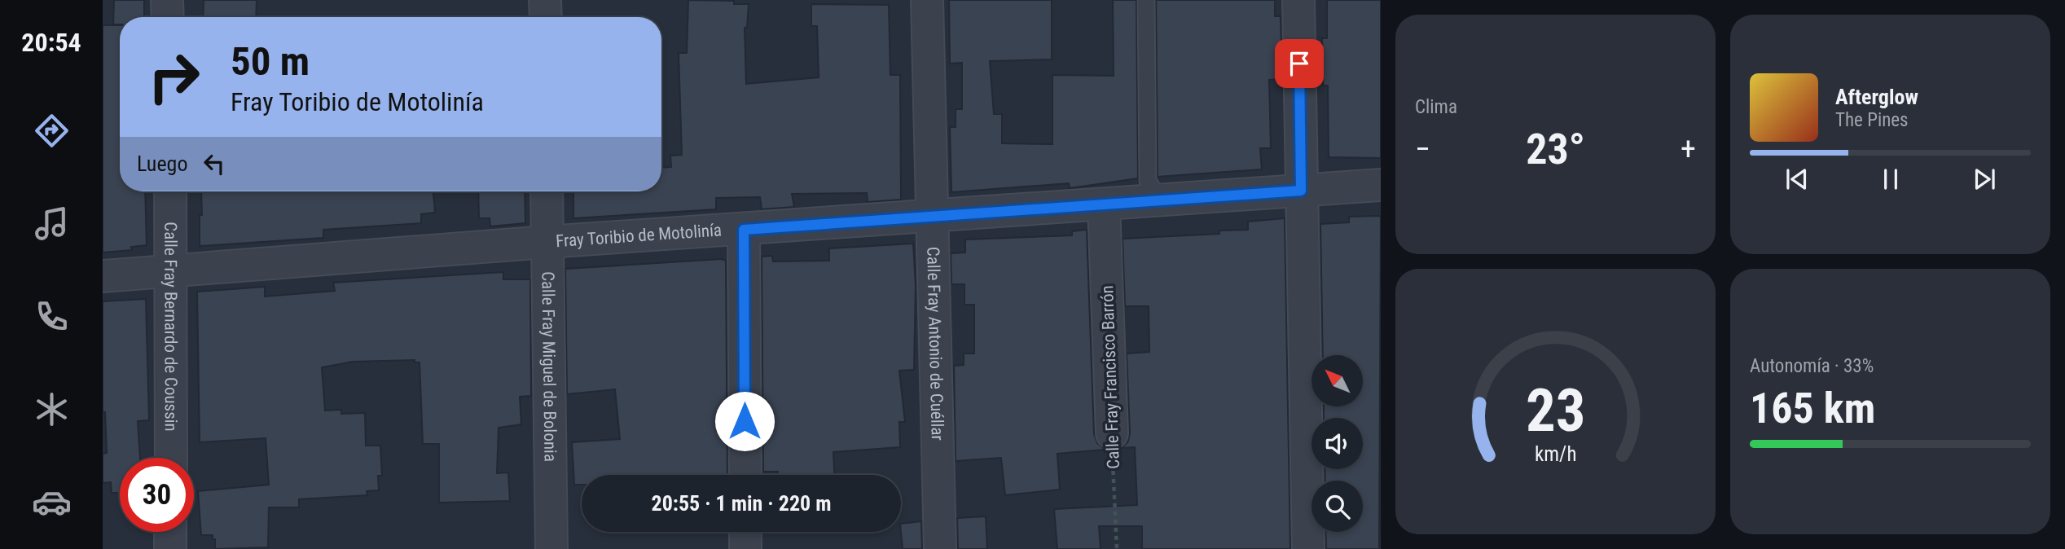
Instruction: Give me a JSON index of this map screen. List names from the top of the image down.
{
  "streets": {
    "street": [
      "Fray Toribio de Motolinía",
      "Calle Fray Bernardo de Coussin",
      "Calle Fray Antonio de Cuéllar",
      "Calle Fray Miguel de Bolonia",
      "Calle Fray Francisco Barrón"
    ]
  },
  "crossings": [
    ["Fray Toribio de Motolinía", "Calle Fray Bernardo de Coussin"],
    ["Fray Toribio de Motolinía", "Calle Fray Antonio de Cuéllar"],
    ["Fray Toribio de Motolinía", "Calle Fray Miguel de Bolonia"],
    ["Fray Toribio de Motolinía", "Calle Fray Francisco Barrón"]
  ],
  "north": "top left",
  "page": {
    "tabs": "20:54",
    "tile": [
      "Clima",
      ["Autonomía · 33%", "165 km"]
    ],
    "turn": ["50 m", "Fray Toribio de Motolinía"],
    "song": ["Afterglow", "The Pines"],
    "heat": ["−", "23°", "+"],
    "then": "Luego",
    "limit": "30",
    "trip": "20:55 · 1 min · 220 m",
    "gauge": ["23", "km/h"]
  }
}
